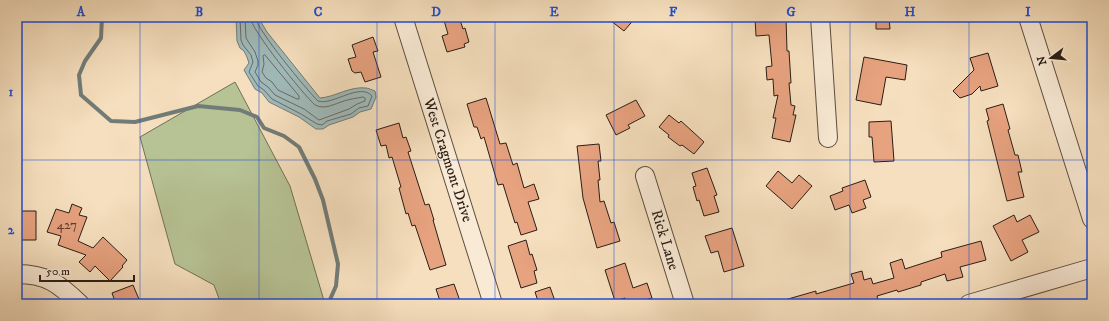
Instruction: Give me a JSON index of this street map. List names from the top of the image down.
{
  "streets": {
    "street": ["West Cragmont Drive", "Rick Lane"]
  },
  "house_numbers": ["427"],
  "scale_bar": "50 m",
  "north": "left",
  "grid": {
    "columns": [
      "A",
      "B",
      "C",
      "D",
      "E",
      "F",
      "G",
      "H",
      "I"
    ],
    "rows": ["1", "2"]
  }
}
